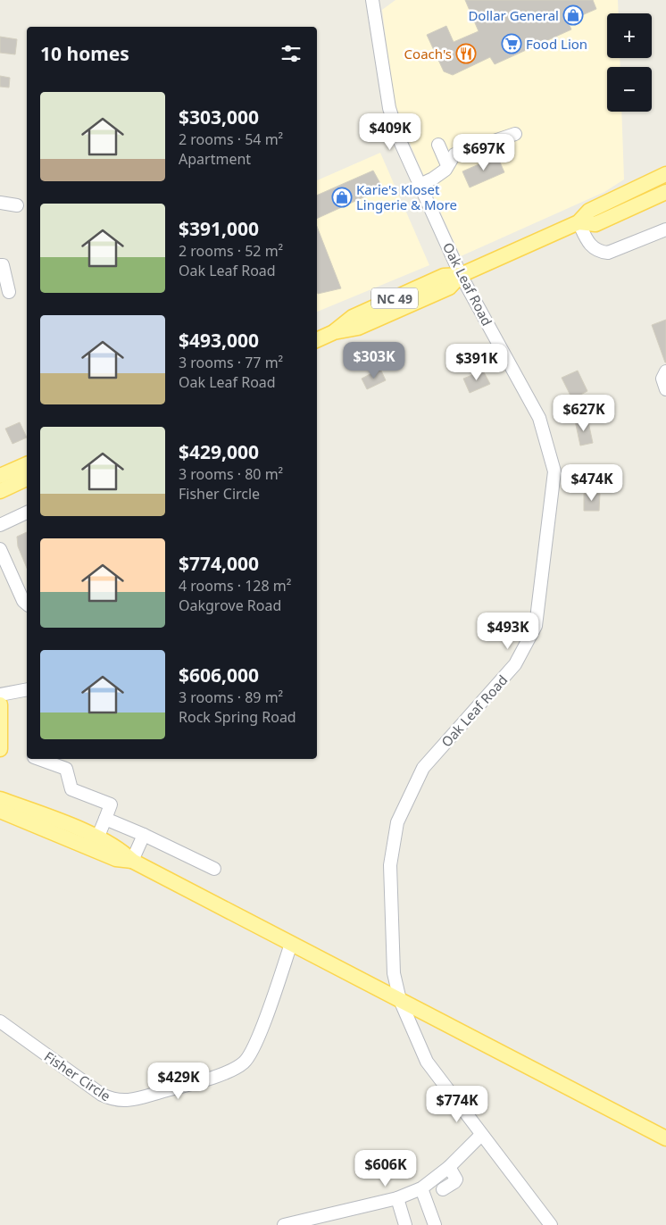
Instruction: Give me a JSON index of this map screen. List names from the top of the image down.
{
  "streets": {
    "main road": ["NC 49"],
    "street": ["Oak Leaf Road", "Fisher Circle"]
  },
  "crossings": [
    ["Oak Leaf Road", "NC 49"]
  ],
  "places": {
    "shop": ["Dollar General", "Karie's Kloset Lingerie & More"],
    "supermarket": ["Food Lion"],
    "restaurant": ["Coach's"]
  },
  "page": {
    "map_buttons": ["+", "−"],
    "heading": "10 homes",
    "list": [
      {
        "name": "$303,000",
        "note": "2 rooms · 54 m² · Apartment"
      },
      {
        "name": "$391,000",
        "note": "2 rooms · 52 m² · Oak Leaf Road"
      },
      {
        "name": "$493,000",
        "note": "3 rooms · 77 m² · Oak Leaf Road"
      },
      {
        "name": "$429,000",
        "note": "3 rooms · 80 m² · Fisher Circle"
      },
      {
        "name": "$774,000",
        "note": "4 rooms · 128 m² · Oakgrove Road"
      },
      {
        "name": "$606,000",
        "note": "3 rooms · 89 m² · Rock Spring Road"
      }
    ],
    "price": [
      "$409K",
      "$697K",
      "$303K",
      "$391K",
      "$627K",
      "$474K",
      "$493K",
      "$429K",
      "$774K",
      "$606K"
    ]
  }
}
